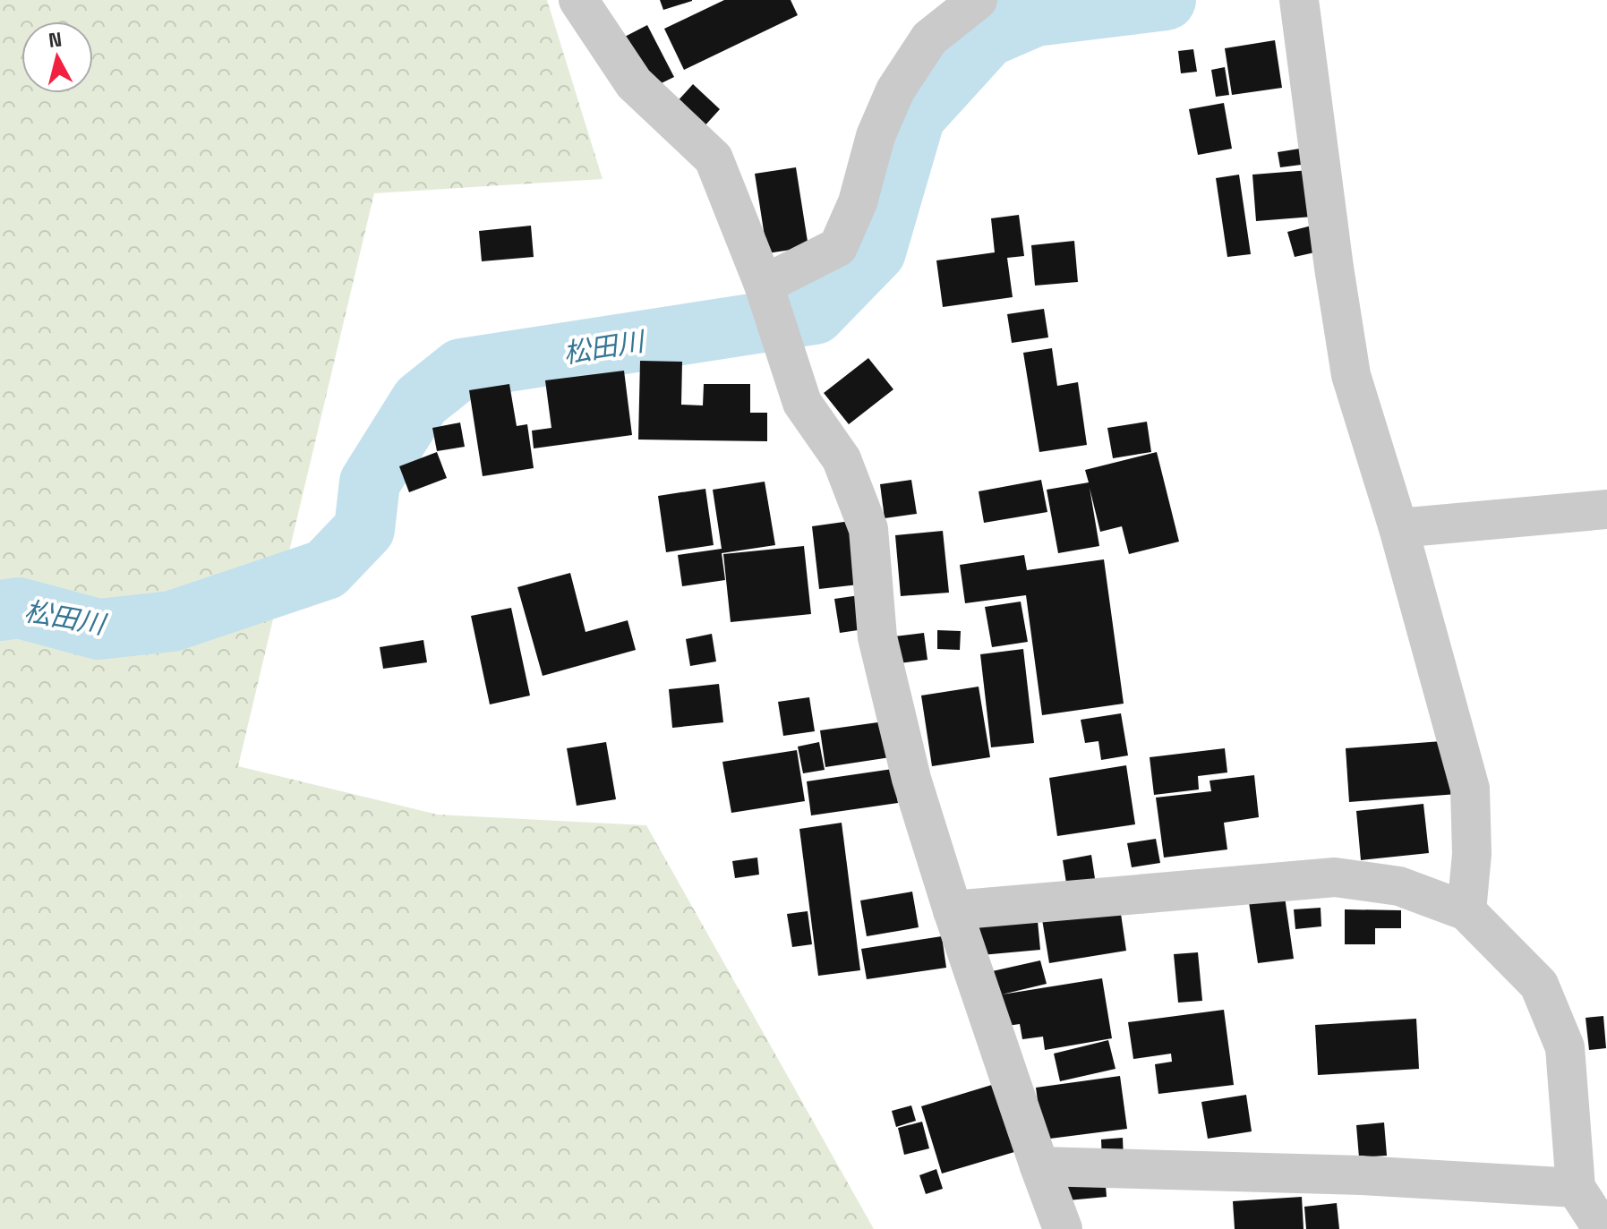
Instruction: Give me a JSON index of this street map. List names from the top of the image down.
{
  "water": ["松田川"],
  "north": "top"
}
